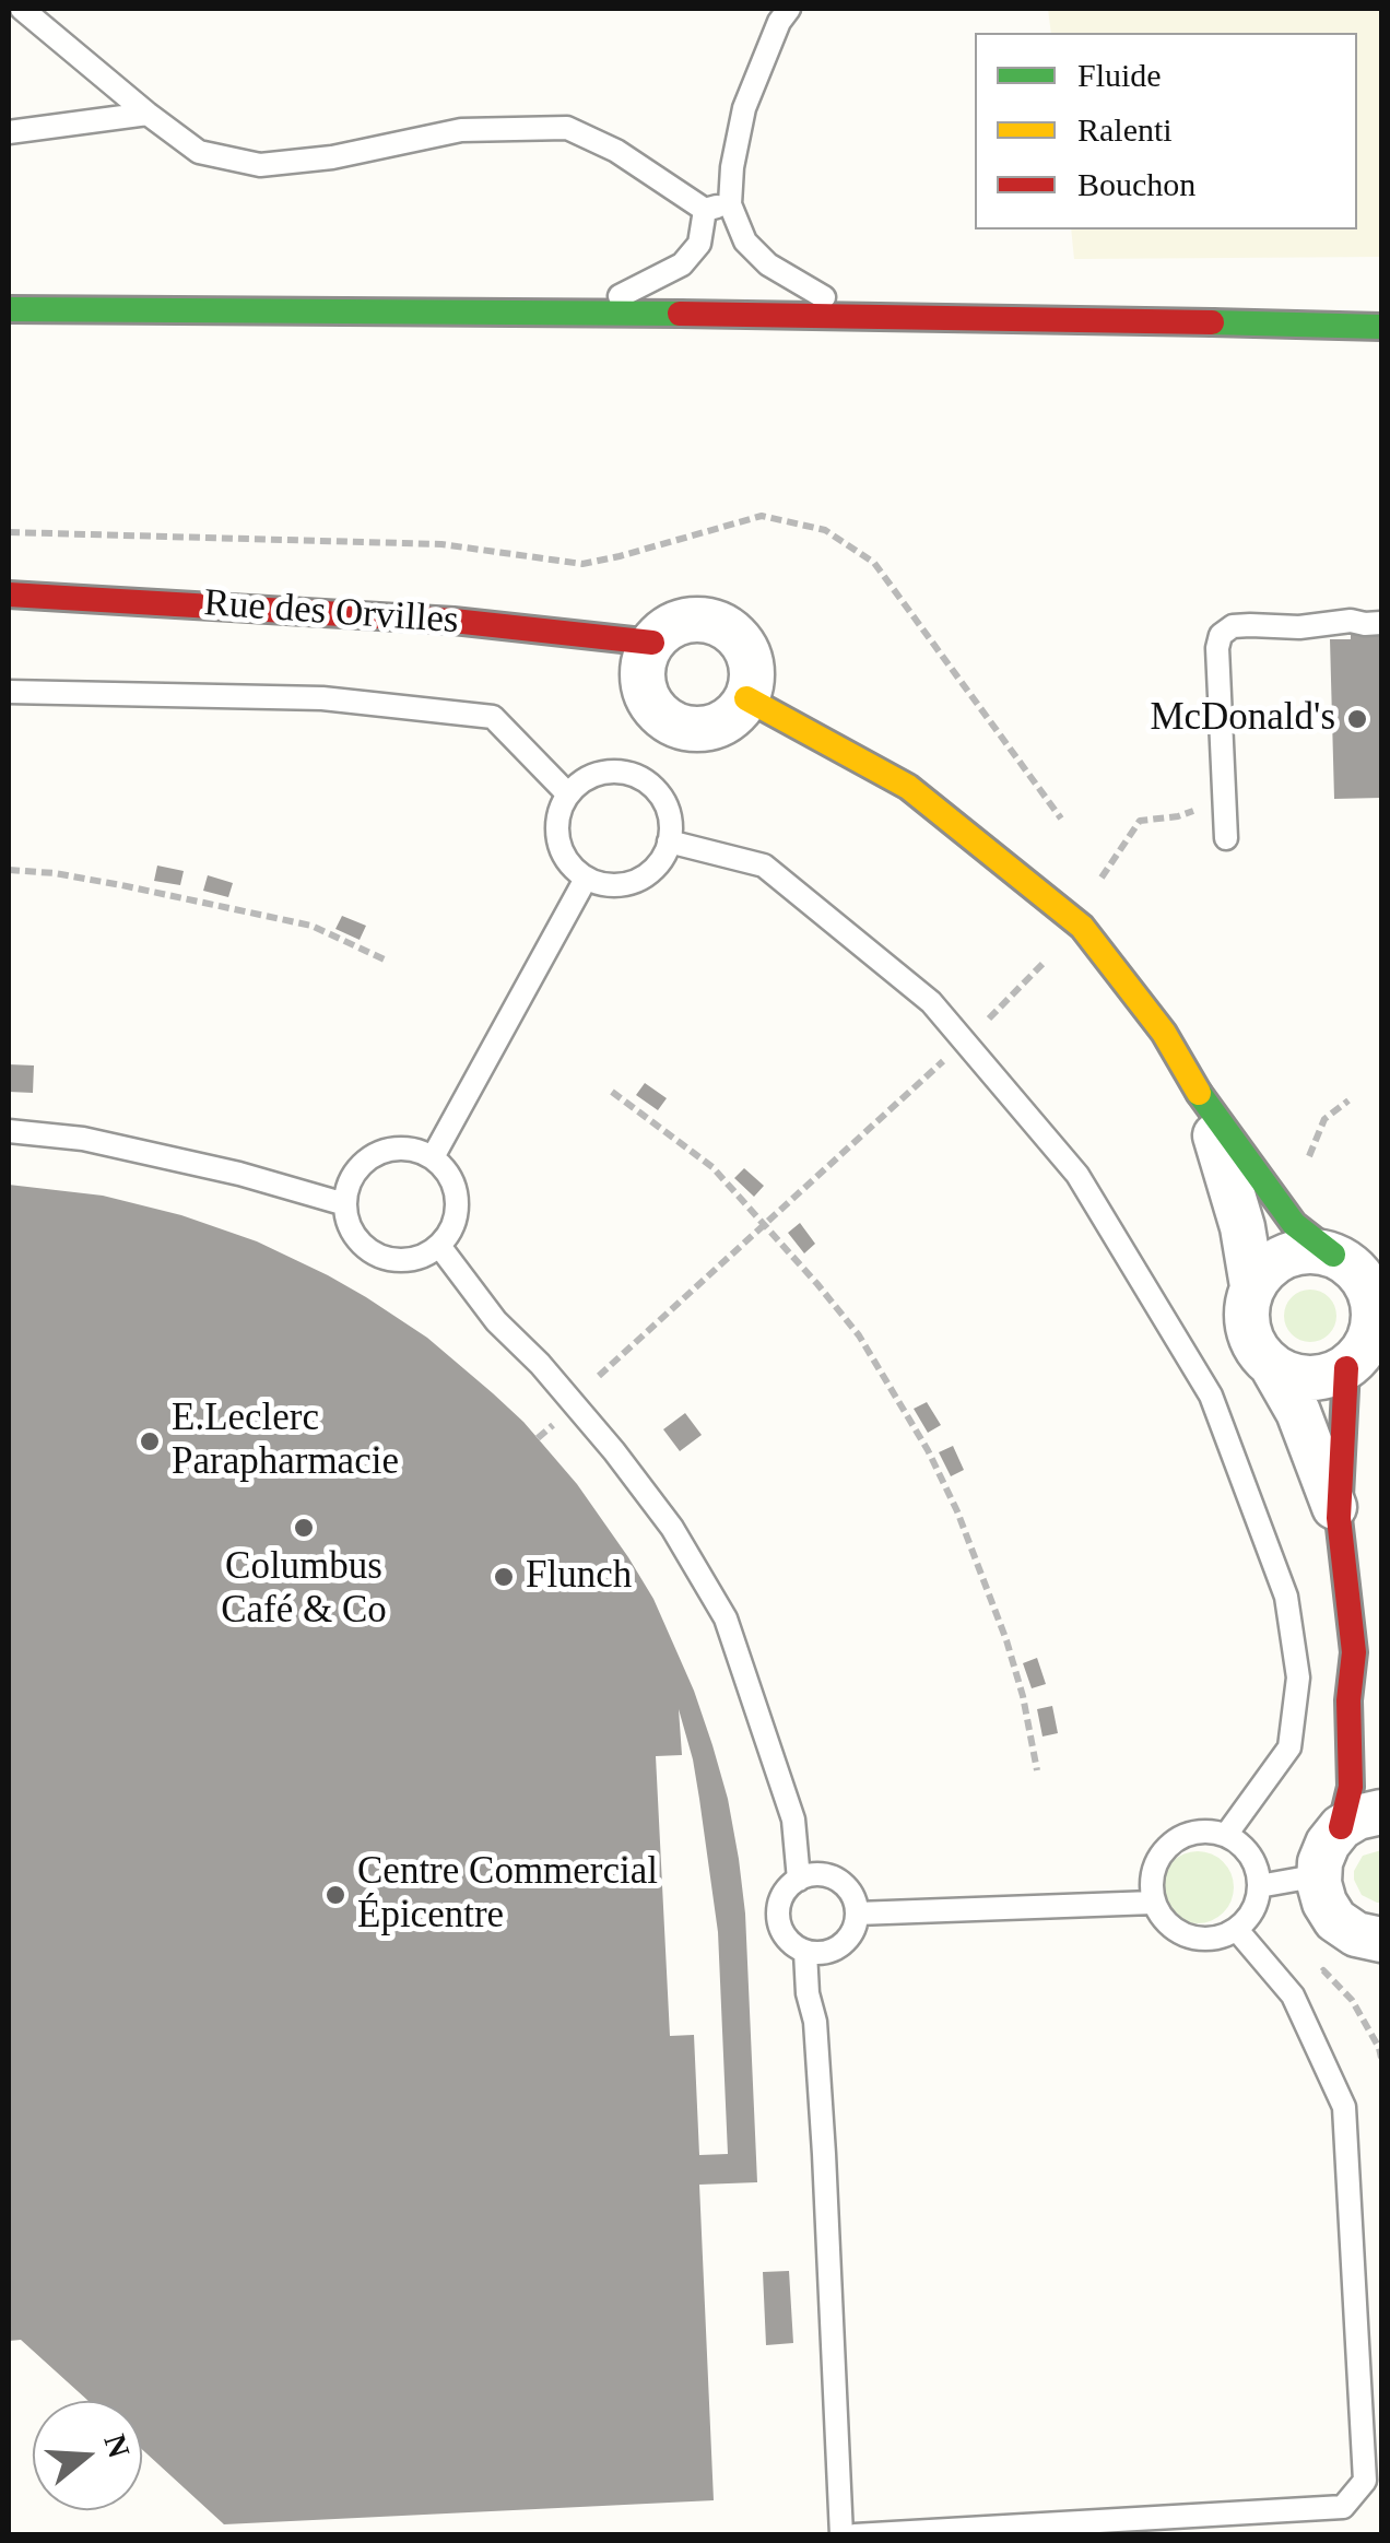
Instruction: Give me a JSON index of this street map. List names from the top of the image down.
{
  "streets": {
    "street": ["Rue des Orvilles"]
  },
  "places": [
    "McDonald's",
    "E.Leclerc Parapharmacie",
    "Columbus Café & Co",
    "Flunch",
    "Centre Commercial Épicentre"
  ],
  "legend": ["Fluide", "Ralenti", "Bouchon"],
  "north": "right"
}
